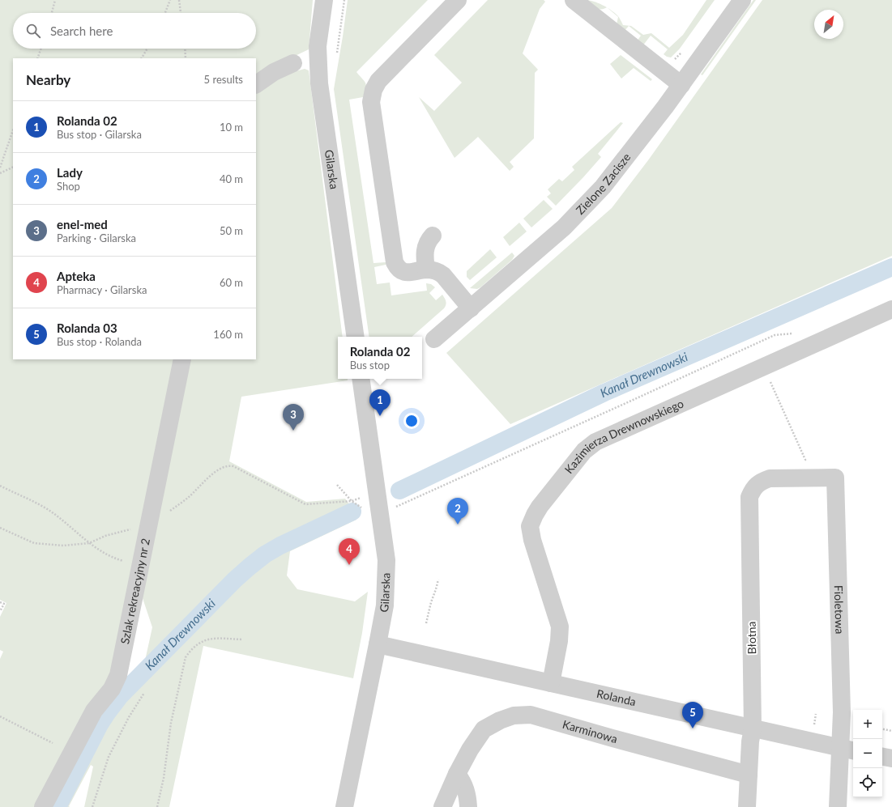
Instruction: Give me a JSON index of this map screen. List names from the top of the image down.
{
  "streets": {
    "street": [
      "Gilarska",
      "Zielone Zacisze",
      "Kazimierza Drewnowskiego",
      "Szlak rekreacyjny nr 2",
      "Fioletowa",
      "Błotna",
      "Rolanda",
      "Karminowa"
    ]
  },
  "crossings": [
    ["Gilarska", "Rolanda"],
    ["Kazimierza Drewnowskiego", "Rolanda"],
    ["Fioletowa", "Błotna"],
    ["Fioletowa", "Rolanda"],
    ["Błotna", "Rolanda"],
    ["Błotna", "Karminowa"]
  ],
  "water": ["Kanał Drewnowski"],
  "north": "top right",
  "page": {
    "search": "Search here",
    "heading": ["Nearby", "5 results"],
    "list": [
      {
        "mark": "1",
        "name": "Rolanda 02",
        "note": "Bus stop · Gilarska",
        "value": "10 m"
      },
      {
        "mark": "2",
        "name": "Lady",
        "note": "Shop",
        "value": "40 m"
      },
      {
        "mark": "3",
        "name": "enel-med",
        "note": "Parking · Gilarska",
        "value": "50 m"
      },
      {
        "mark": "4",
        "name": "Apteka",
        "note": "Pharmacy · Gilarska",
        "value": "60 m"
      },
      {
        "mark": "5",
        "name": "Rolanda 03",
        "note": "Bus stop · Rolanda",
        "value": "160 m"
      }
    ],
    "popup": ["Rolanda 02", "Bus stop"],
    "pins": [
      "1",
      "3",
      "2",
      "4",
      "5"
    ],
    "map_buttons": ["+", "−"]
  }
}
